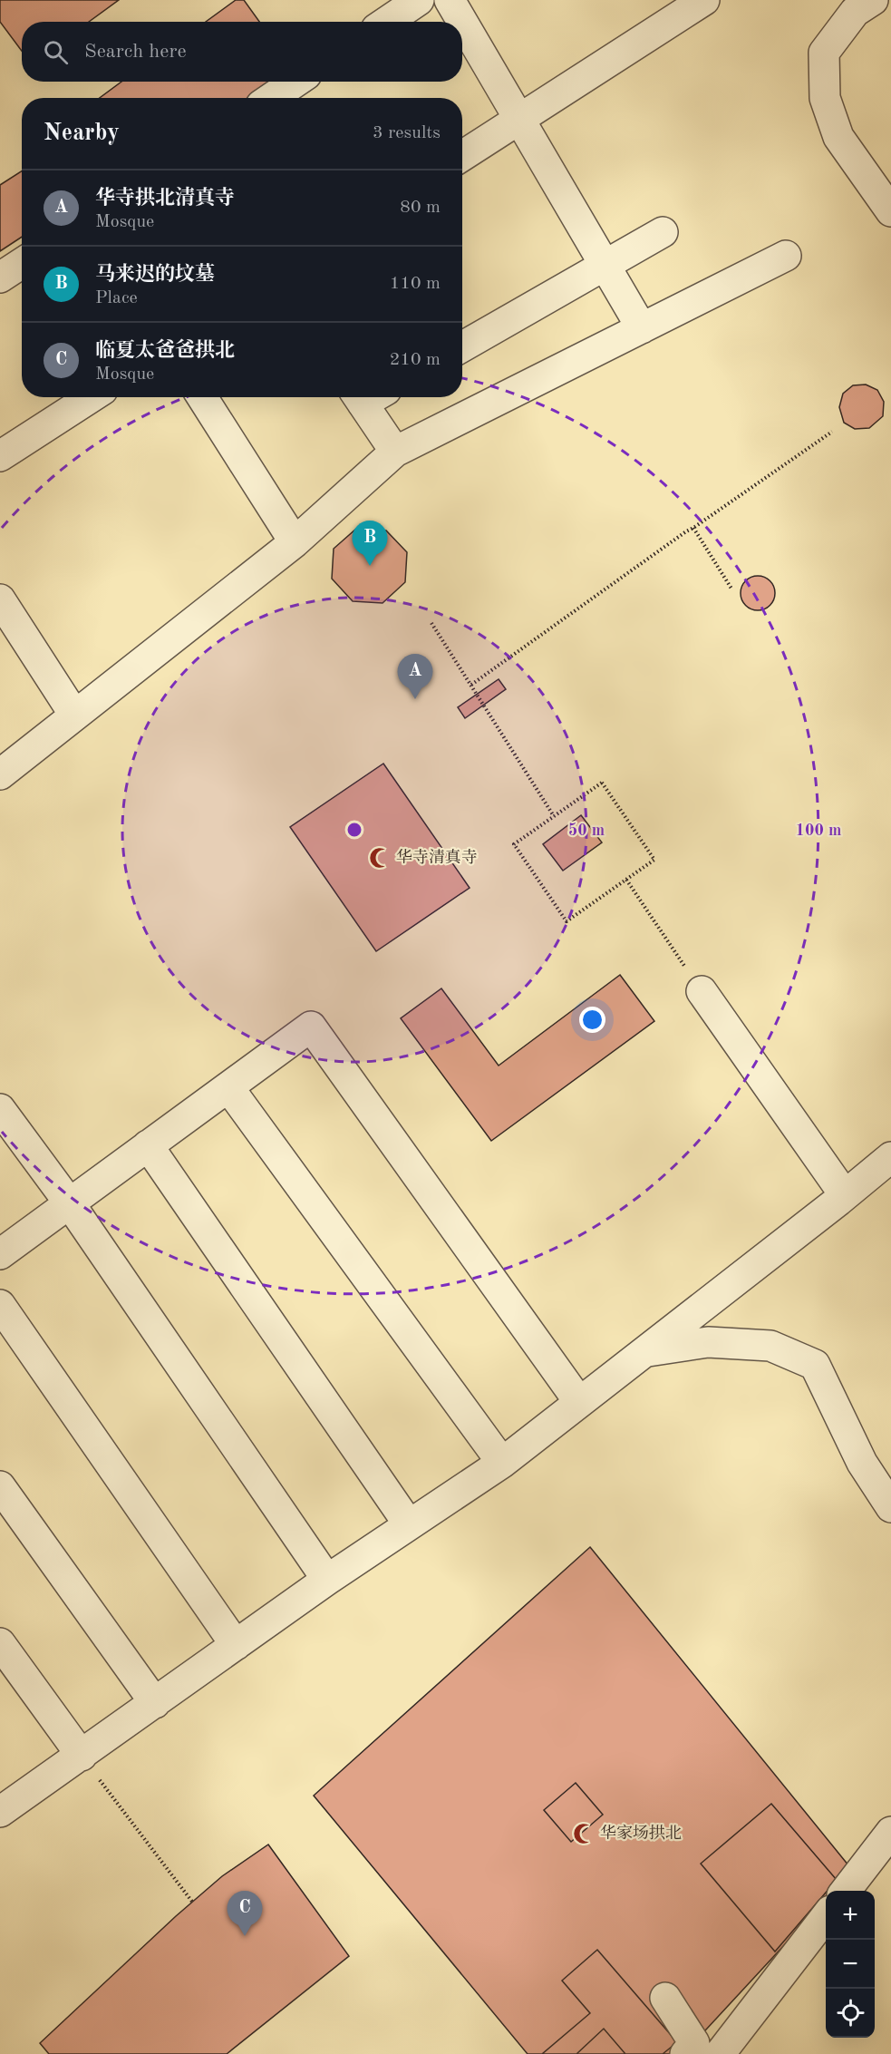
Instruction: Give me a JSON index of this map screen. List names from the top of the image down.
{
  "places": {
    "mosque": ["华寺清真寺", "华家场拱北"]
  },
  "page": {
    "search": "Search here",
    "heading": ["Nearby", "3 results"],
    "list": [
      {
        "mark": "A",
        "name": "华寺拱北清真寺",
        "note": "Mosque",
        "value": "80 m"
      },
      {
        "mark": "B",
        "name": "马来迟的坟墓",
        "note": "Place",
        "value": "110 m"
      },
      {
        "mark": "C",
        "name": "临夏太爸爸拱北",
        "note": "Mosque",
        "value": "210 m"
      }
    ],
    "pins": ["B", "A", "C"],
    "map_buttons": ["+", "−"]
  },
  "rings": ["50 m", "100 m"]
}
